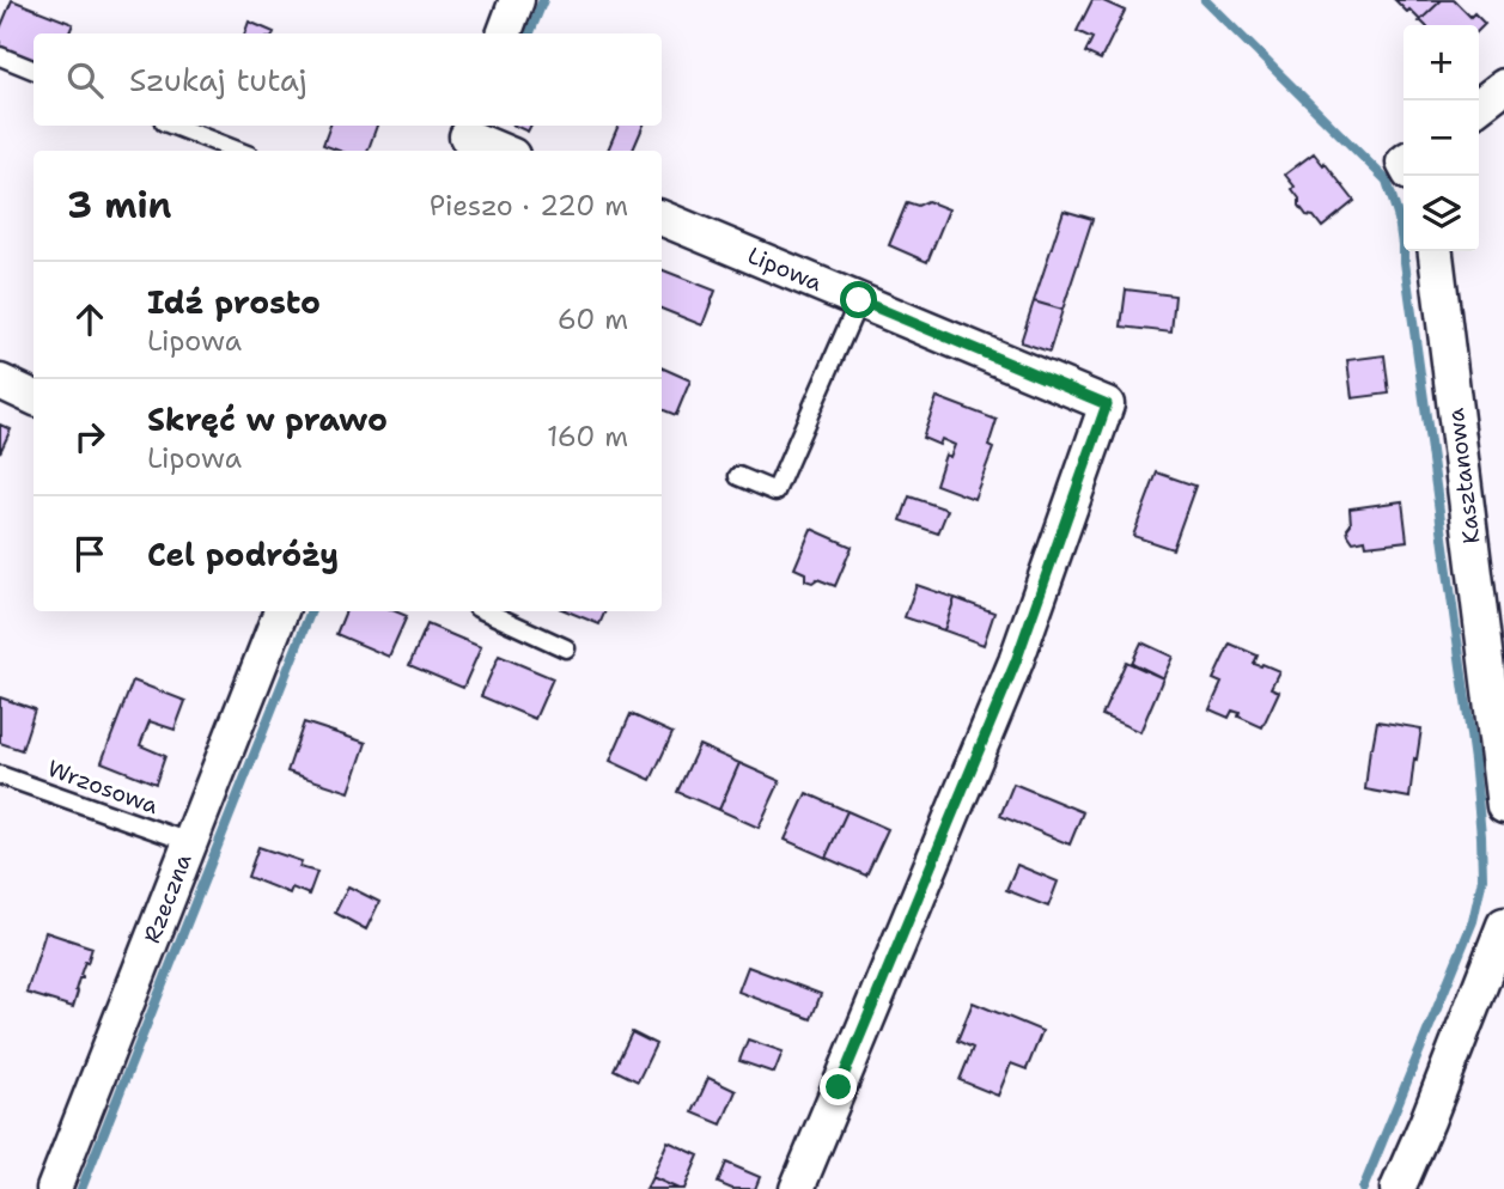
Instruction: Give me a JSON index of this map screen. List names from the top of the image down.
{
  "streets": {
    "street": ["Lipowa", "Kasztanowa", "Rzeczna"],
    "lane": ["Wrzosowa"]
  },
  "crossings": [
    ["Wrzosowa", "Rzeczna"]
  ],
  "page": {
    "map_buttons": ["+", "−"],
    "search": "Szukaj tutaj",
    "heading": ["3 min", "Pieszo · 220 m"],
    "list": [
      ["Idź prosto", "Lipowa", "60 m"],
      ["Skręć w prawo", "Lipowa", "160 m"],
      "Cel podróży"
    ]
  }
}
